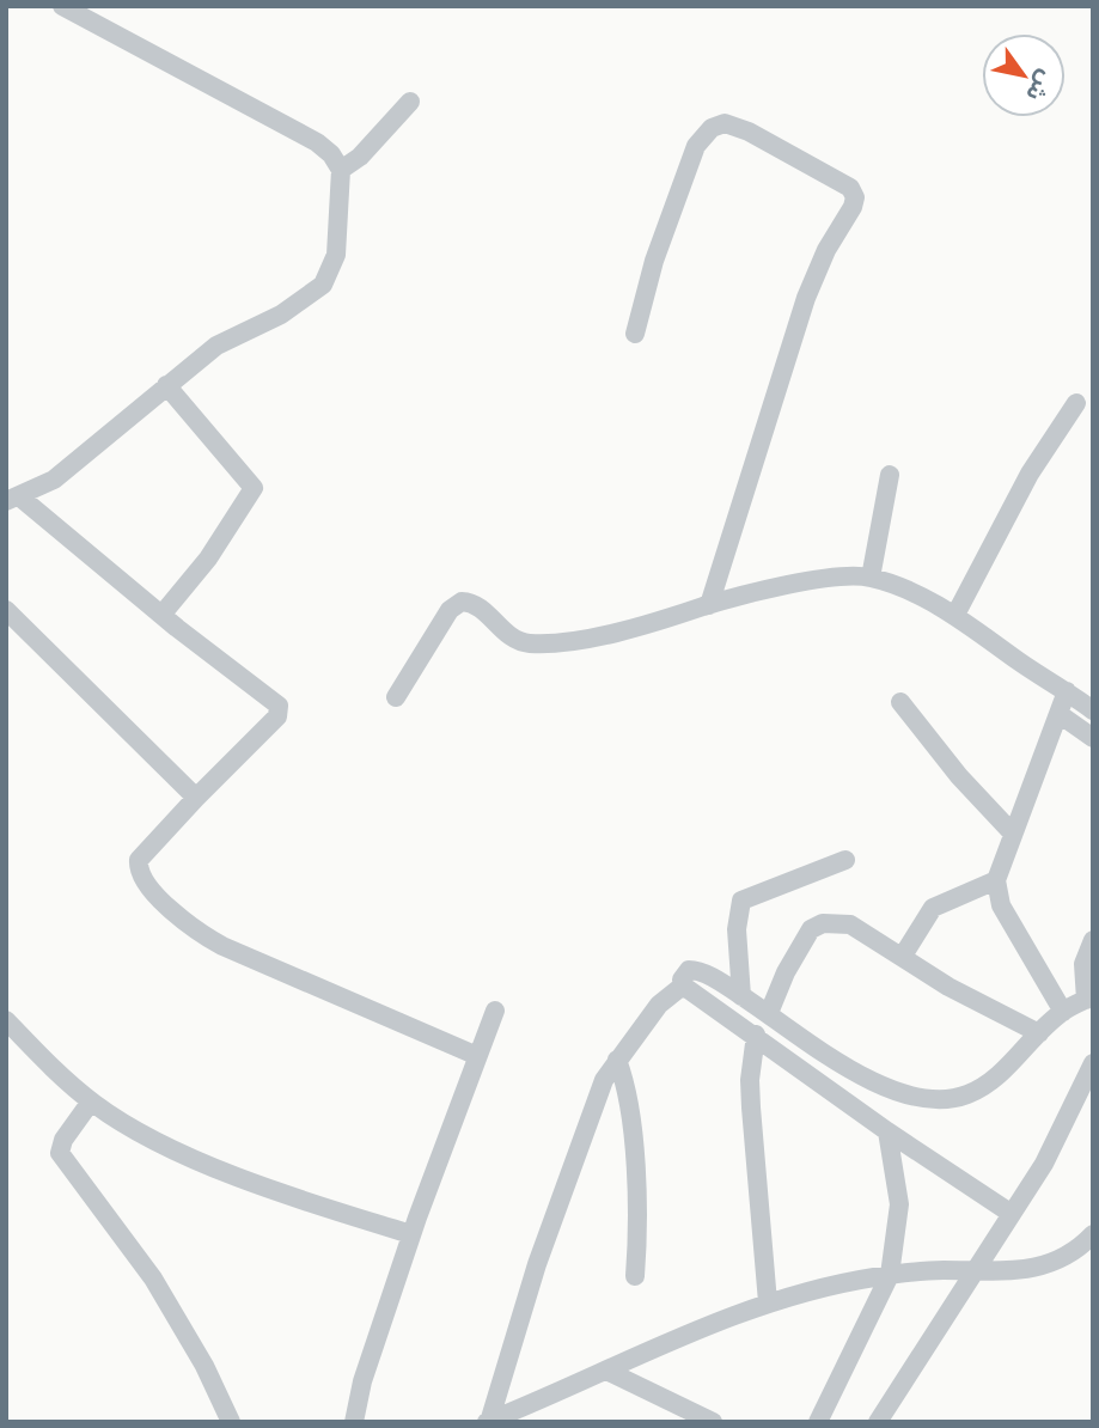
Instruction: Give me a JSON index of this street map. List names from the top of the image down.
{
  "north": "bottom right"
}
